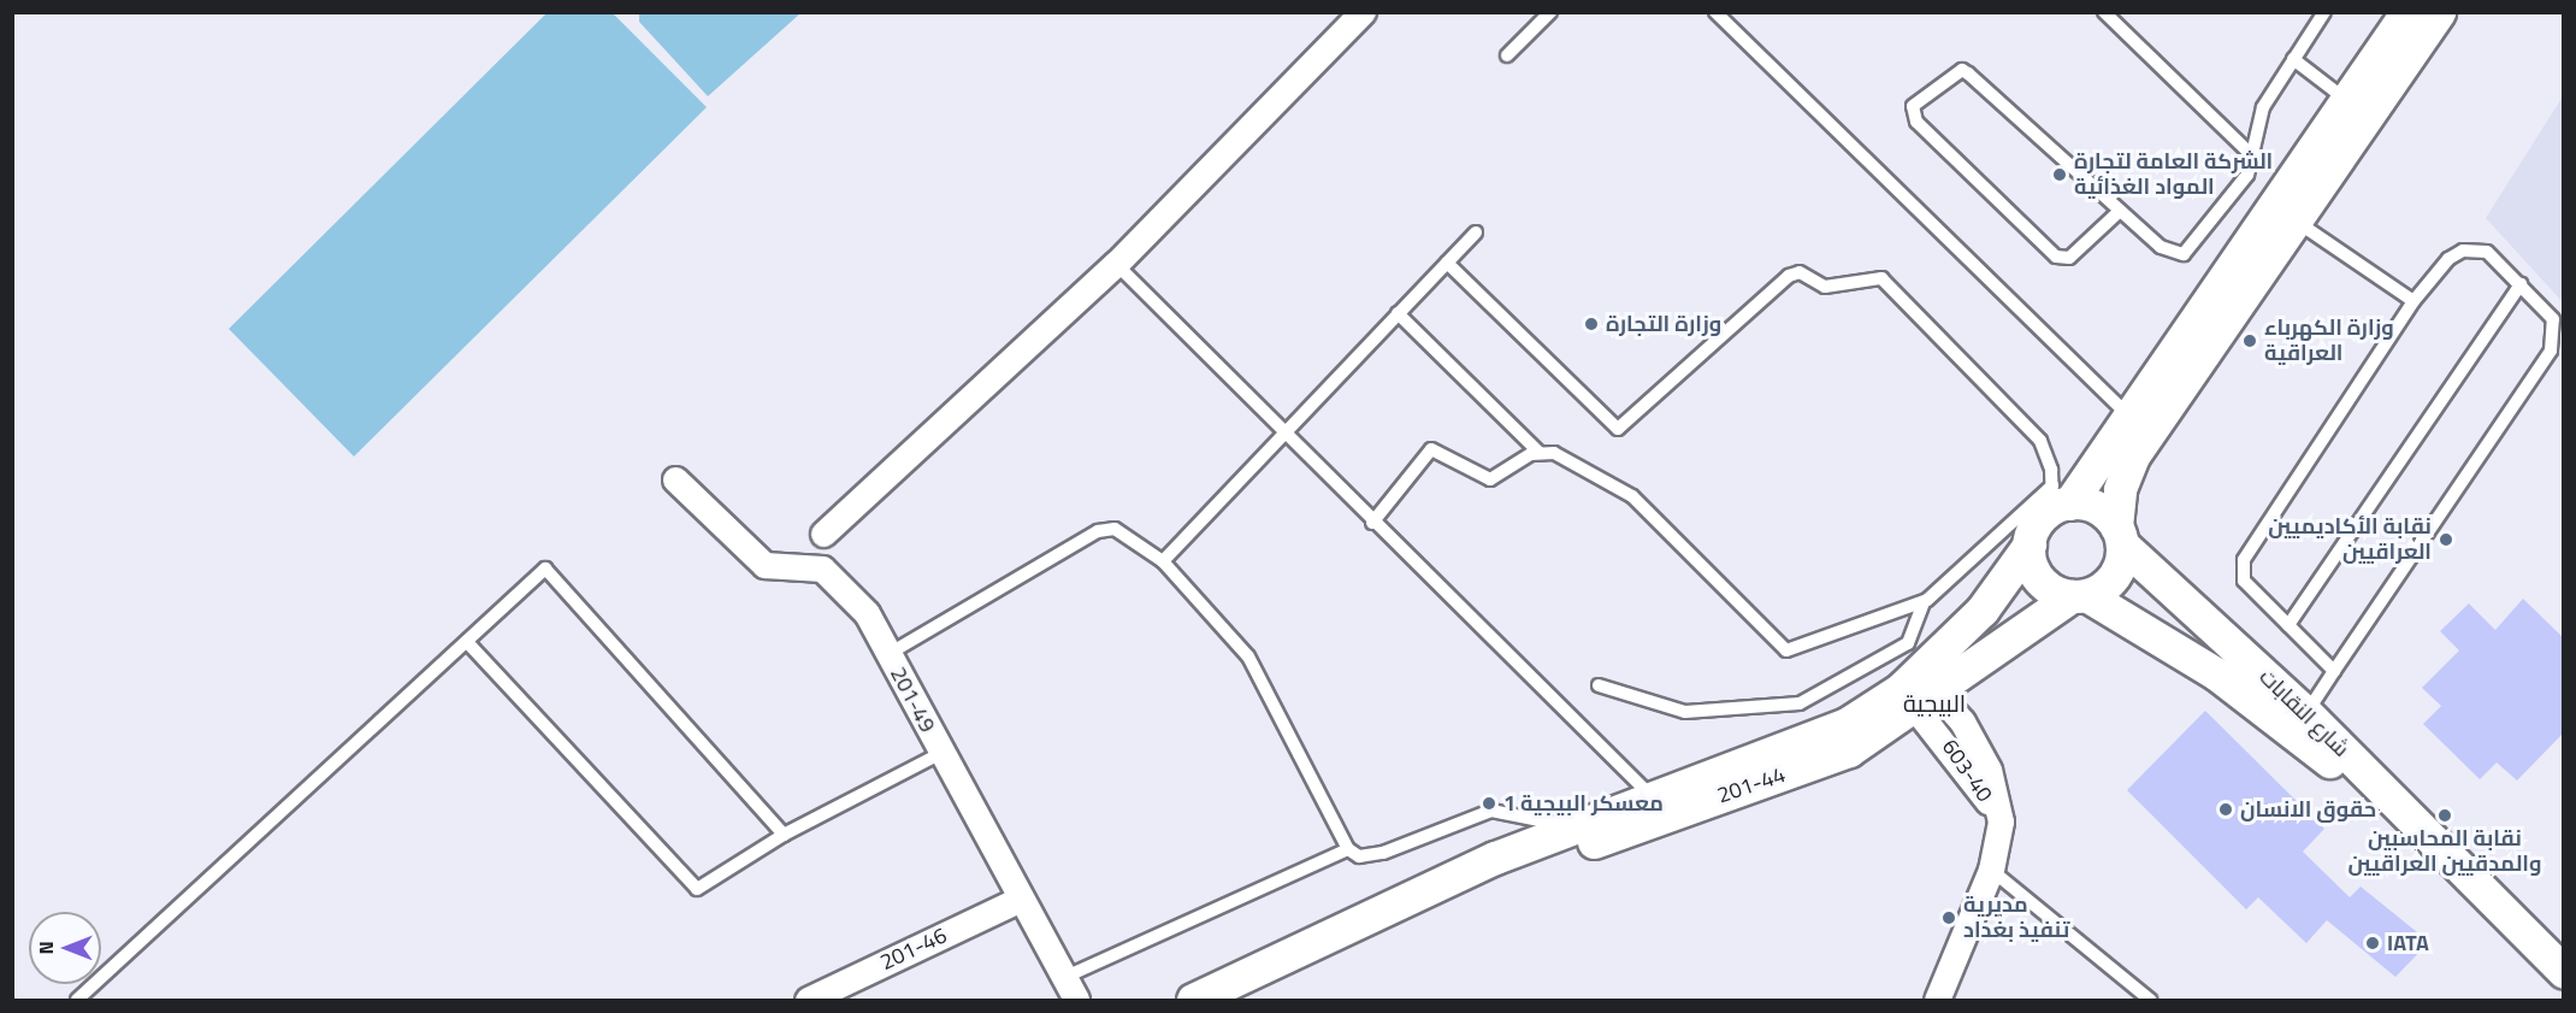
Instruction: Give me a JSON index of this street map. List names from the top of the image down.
{
  "streets": {
    "street": [
      "201-49",
      "شارع النقابات",
      "603-40",
      "201-44",
      "201-46"
    ]
  },
  "crossings": [
    ["201-49", "201-46"],
    ["شارع النقابات", "201-44"],
    ["603-40", "201-44"]
  ],
  "districts": ["البيجية"],
  "places": [
    "الشركة العامة لتجارة المواد الغذائية",
    "وزارة التجارة",
    "وزارة الكهرباء العراقية",
    "نقابة الأكاديميين العراقيين",
    "معسكر البيجية 1",
    "حقوق الانسان",
    "نقابة المحاسبين والمدقيين العراقيين",
    "مديرية تنفيذ بغداد",
    "IATA"
  ],
  "north": "left"
}
